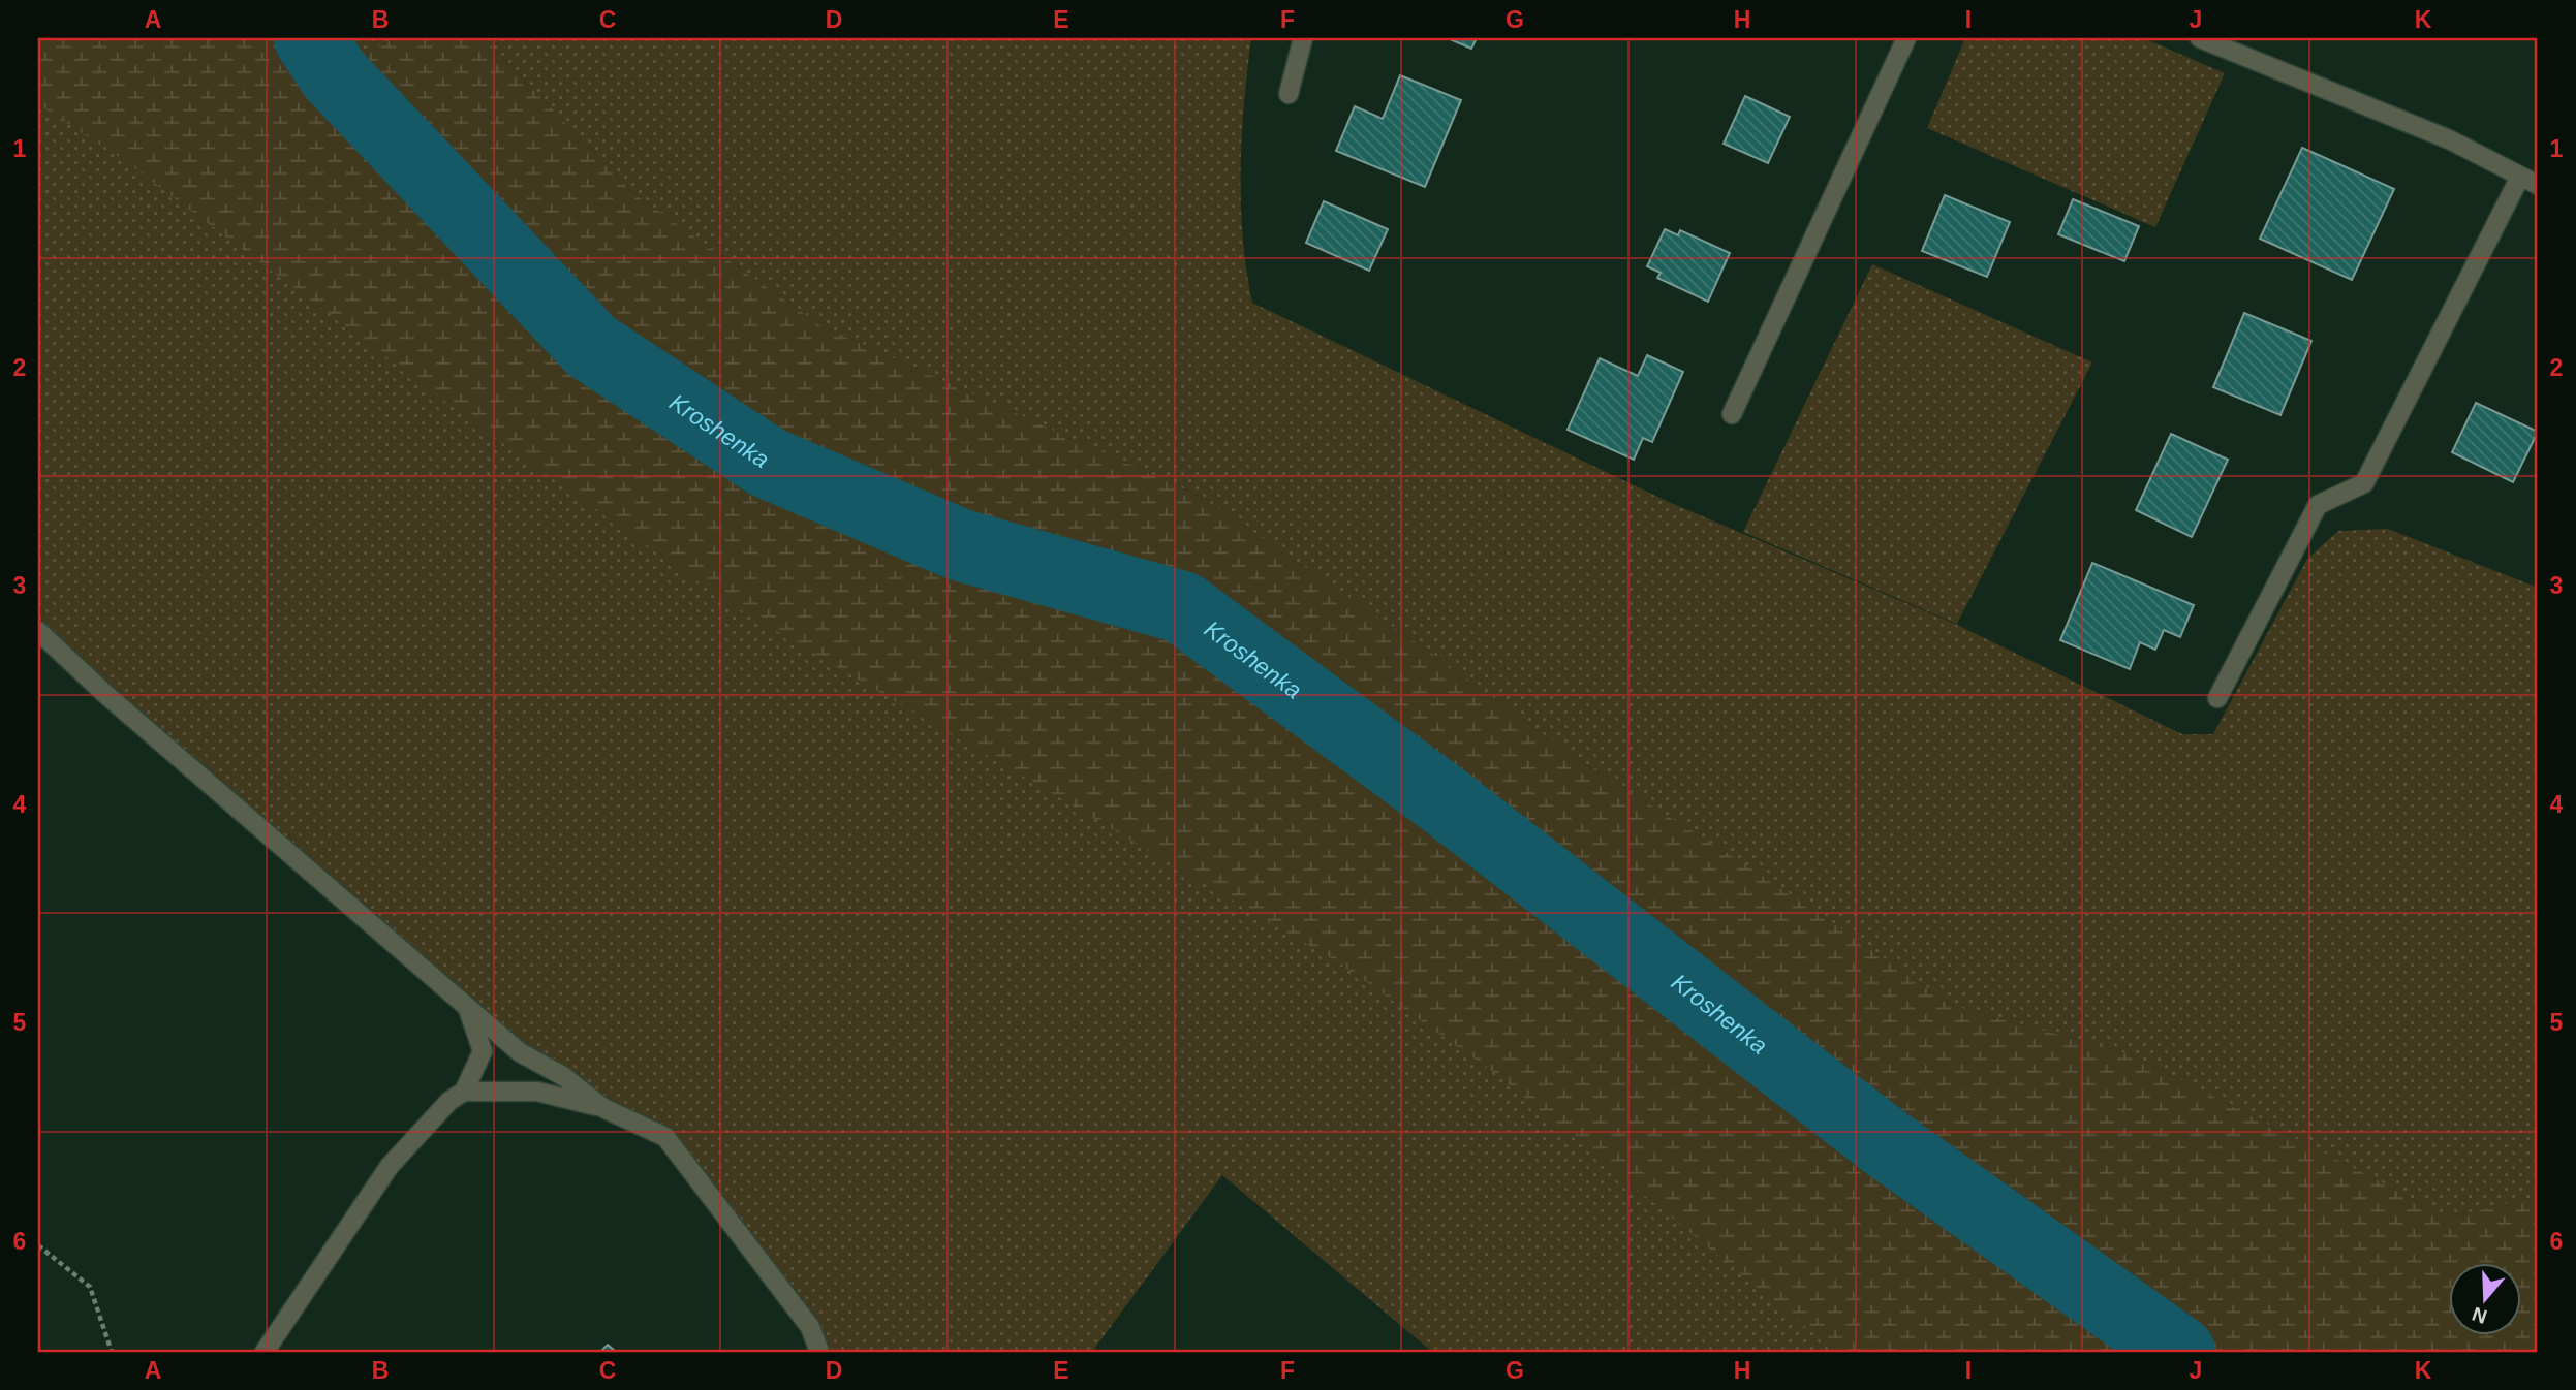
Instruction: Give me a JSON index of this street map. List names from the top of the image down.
{
  "water": ["Kroshenka"],
  "north": "bottom",
  "grid": {
    "columns": [
      "A",
      "B",
      "C",
      "D",
      "E",
      "F",
      "G",
      "H",
      "I",
      "J",
      "K"
    ],
    "rows": [
      "1",
      "2",
      "3",
      "4",
      "5",
      "6"
    ]
  }
}
